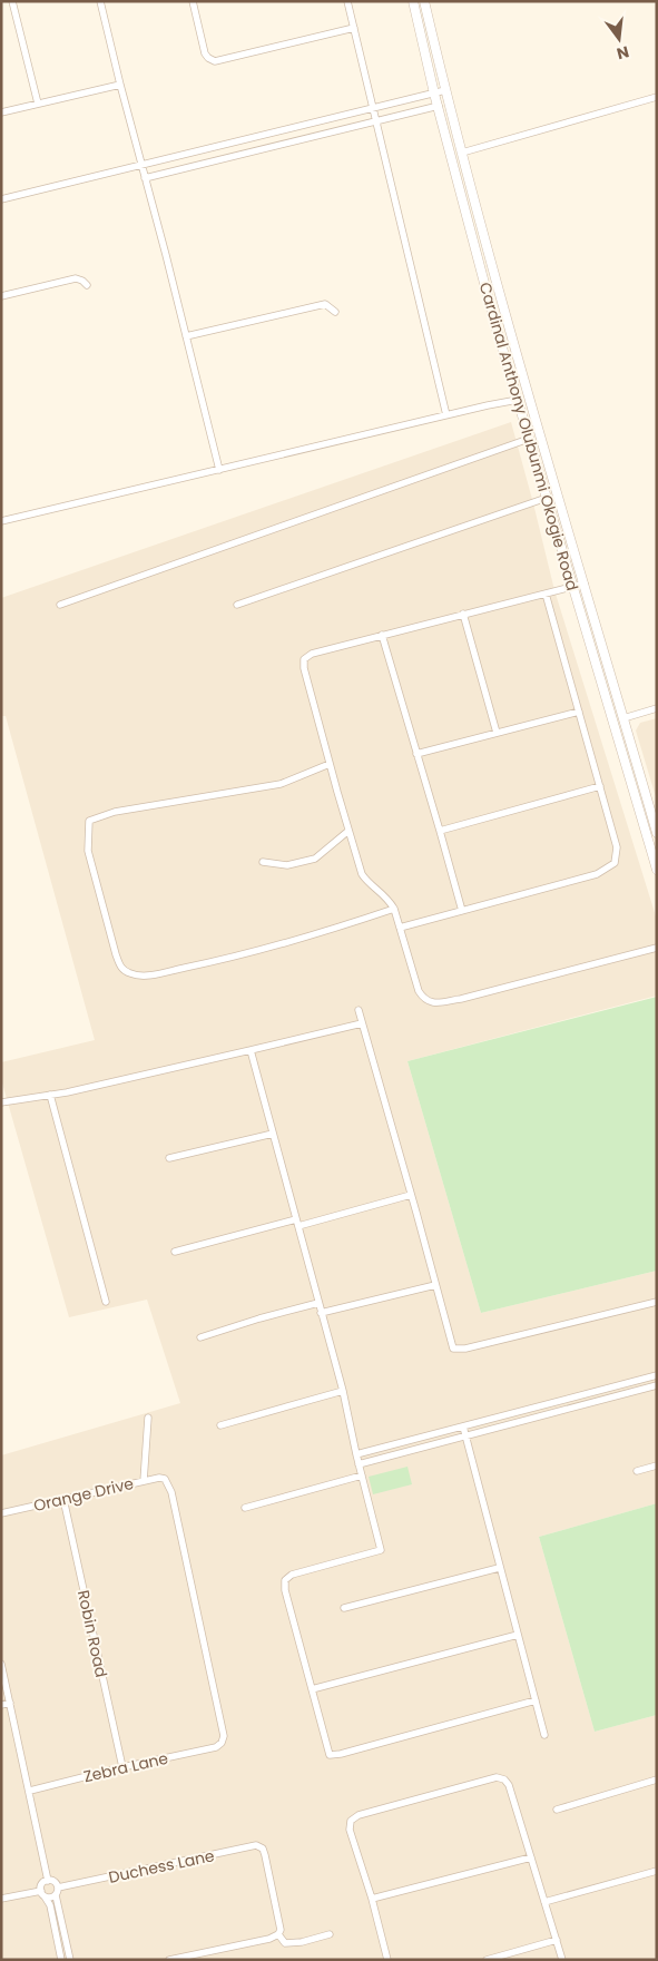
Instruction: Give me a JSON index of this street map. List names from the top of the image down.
{
  "streets": {
    "street": [
      "Cardinal Anthony Olubunmi Okogie Road",
      "Orange Drive",
      "Robin Road",
      "Zebra Lane",
      "Duchess Lane"
    ]
  },
  "crossings": [
    ["Orange Drive", "Robin Road"],
    ["Orange Drive", "Zebra Lane"],
    ["Robin Road", "Zebra Lane"]
  ],
  "north": "bottom"
}
